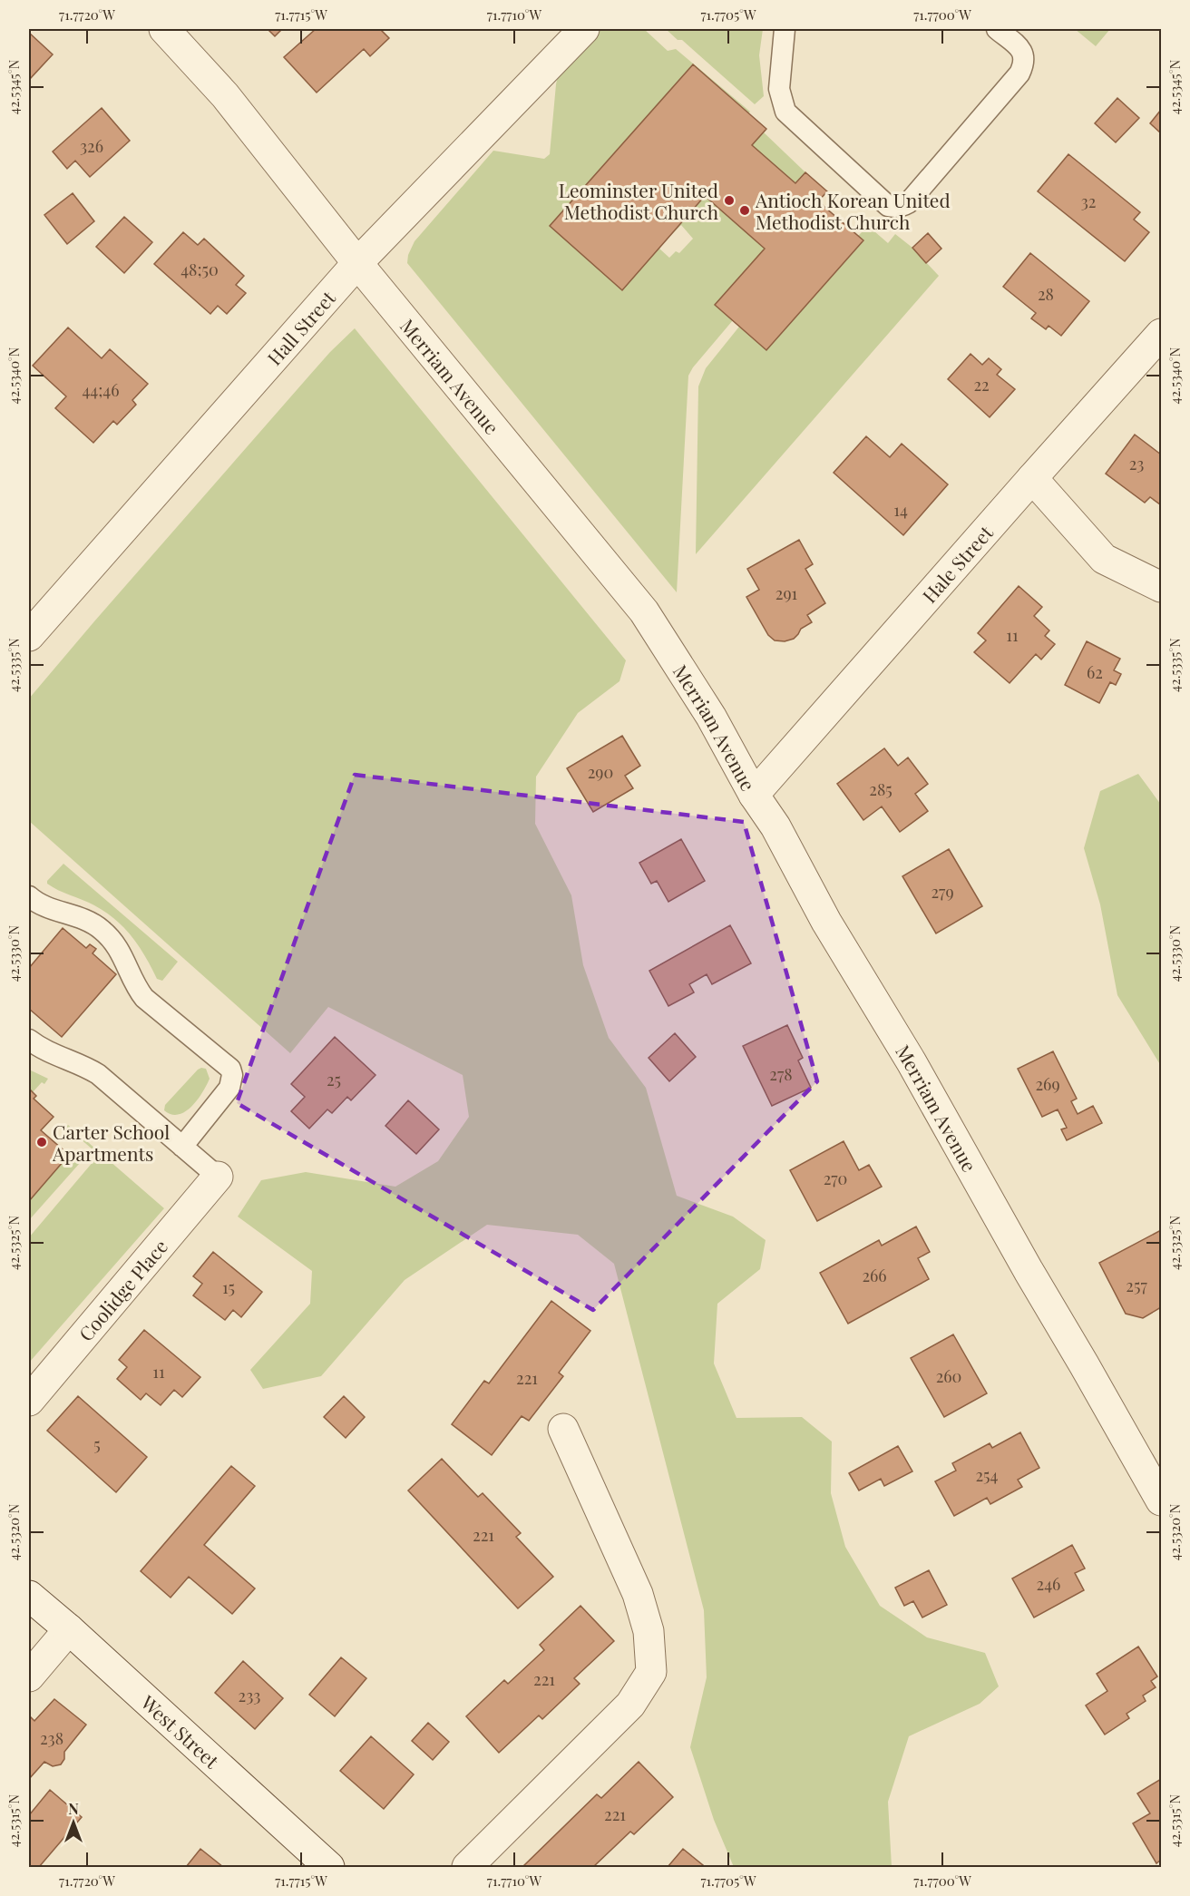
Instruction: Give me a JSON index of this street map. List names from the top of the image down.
{
  "streets": {
    "street": [
      "Hall Street",
      "Merriam Avenue",
      "Hale Street",
      "Coolidge Place",
      "West Street"
    ]
  },
  "crossings": [
    ["Hall Street", "Merriam Avenue"],
    ["Merriam Avenue", "Hale Street"]
  ],
  "places": ["Leominster United Methodist Church", "Antioch Korean United Methodist Church", "Carter School Apartments"],
  "house_numbers": [
    "326",
    "32",
    "48;50",
    "28",
    "22",
    "44;46",
    "23",
    "14",
    "291",
    "11",
    "62",
    "290",
    "285",
    "279",
    "278",
    "25",
    "269",
    "270",
    "266",
    "257",
    "15",
    "11",
    "260",
    "221",
    "5",
    "254",
    "221",
    "246",
    "221",
    "233",
    "238",
    "221"
  ],
  "north": "top",
  "coordinates": [
    "71.7720°W",
    "71.7715°W",
    "71.7710°W",
    "71.7705°W",
    "71.7700°W",
    "42.5345°N",
    "42.5340°N",
    "42.5335°N",
    "42.5330°N",
    "42.5325°N",
    "42.5320°N",
    "42.5315°N"
  ]
}
